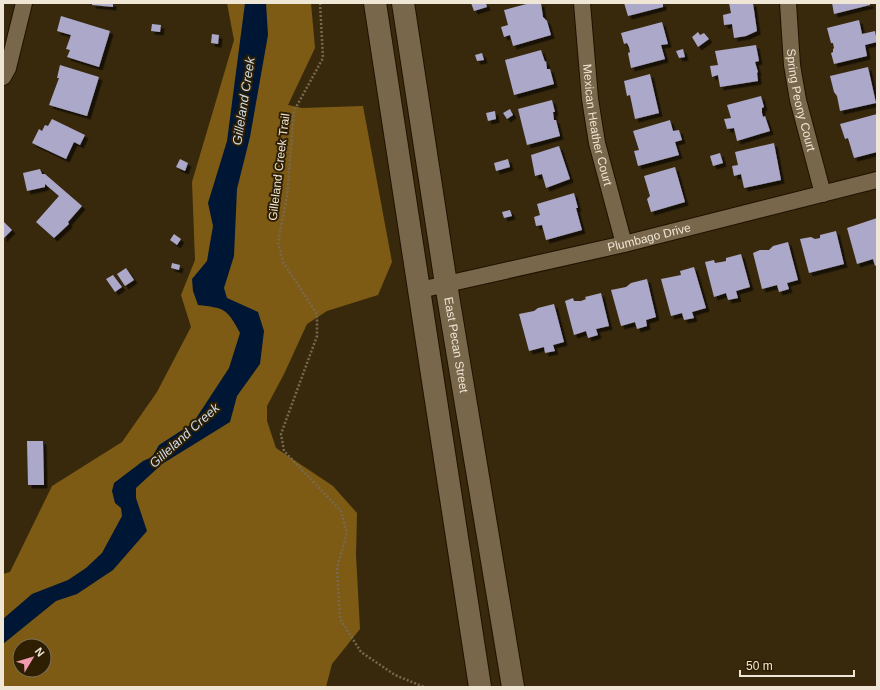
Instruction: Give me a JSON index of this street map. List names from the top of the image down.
{
  "streets": {
    "main road": ["East Pecan Street"],
    "street": ["Spring Peony Court", "Mexican Heather Court", "Plumbago Drive"],
    "path": ["Gilleland Creek Trail"]
  },
  "crossings": [
    ["Spring Peony Court", "Plumbago Drive"],
    ["Mexican Heather Court", "Plumbago Drive"],
    ["Plumbago Drive", "East Pecan Street"]
  ],
  "water": ["Gilleland Creek"],
  "scale_bar": "50 m",
  "north": "top right"
}
